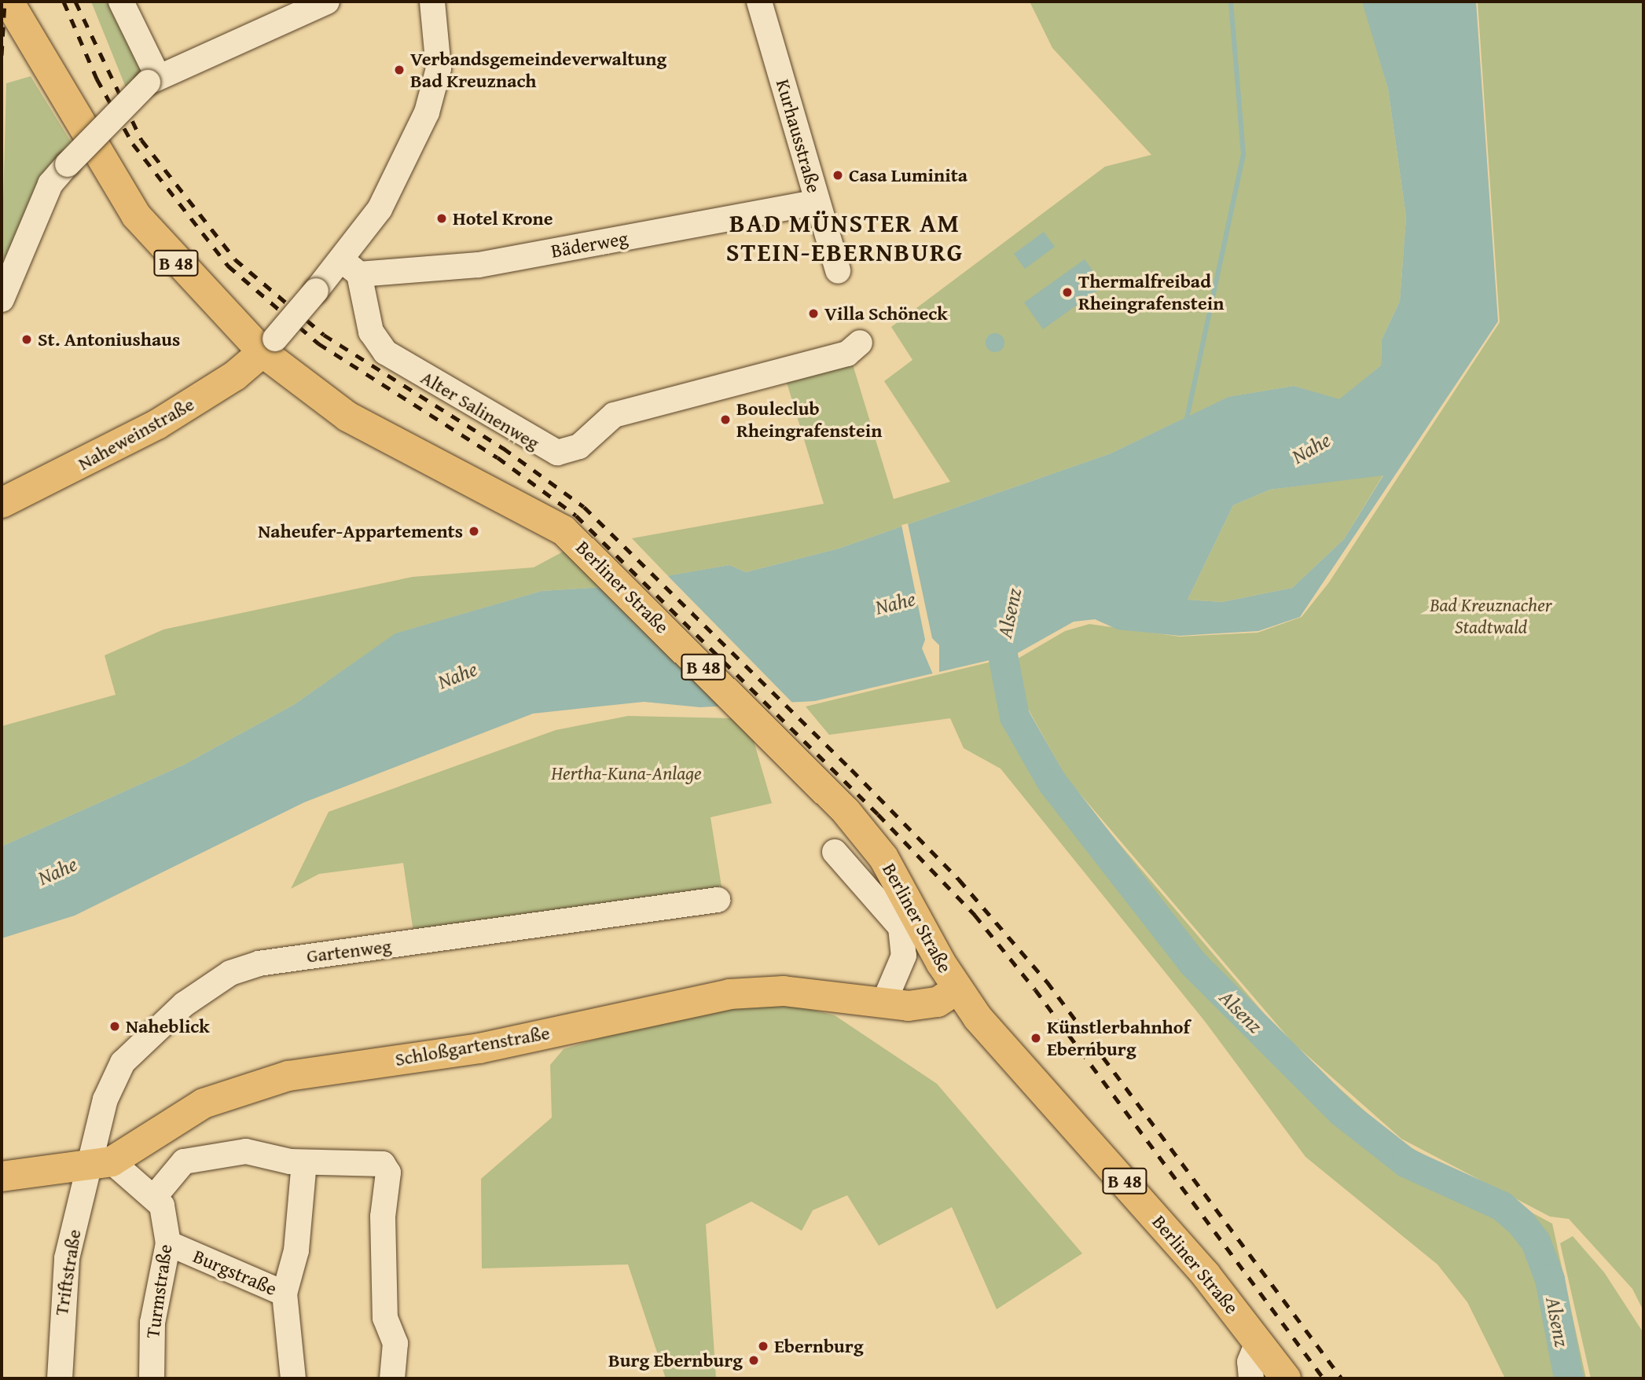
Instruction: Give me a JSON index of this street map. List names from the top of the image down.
{
  "streets": {
    "main road": [
      "B 48",
      "Naheweinstraße",
      "Berliner Straße",
      "Schloßgartenstraße"
    ],
    "street": [
      "Kurhausstraße",
      "Bäderweg",
      "Alter Salinenweg",
      "Gartenweg",
      "Triftstraße",
      "Burgstraße",
      "Turmstraße"
    ]
  },
  "crossings": [
    ["Kurhausstraße", "Bäderweg"],
    ["Bäderweg", "Alter Salinenweg"],
    ["B 48", "Naheweinstraße"],
    ["B 48", "Berliner Straße"],
    ["Naheweinstraße", "Berliner Straße"],
    ["Berliner Straße", "Schloßgartenstraße"],
    ["Gartenweg", "Schloßgartenstraße"],
    ["Gartenweg", "Triftstraße"],
    ["Schloßgartenstraße", "Triftstraße"],
    ["Burgstraße", "Turmstraße"]
  ],
  "districts": ["BAD MÜNSTER AM STEIN-EBERNBURG"],
  "water": ["Nahe", "Alsenz"],
  "parks": ["Bad Kreuznacher Stadtwald", "Hertha-Kuna-Anlage"],
  "places": [
    "Verbandsgemeindeverwaltung Bad Kreuznach",
    "Casa Luminita",
    "Hotel Krone",
    "Thermalfreibad Rheingrafenstein",
    "Villa Schöneck",
    "St. Antoniushaus",
    "Bouleclub Rheingrafenstein",
    "Naheufer-Appartements",
    "Naheblick",
    "Künstlerbahnhof Ebernburg",
    "Ebernburg",
    "Burg Ebernburg"
  ]
}
